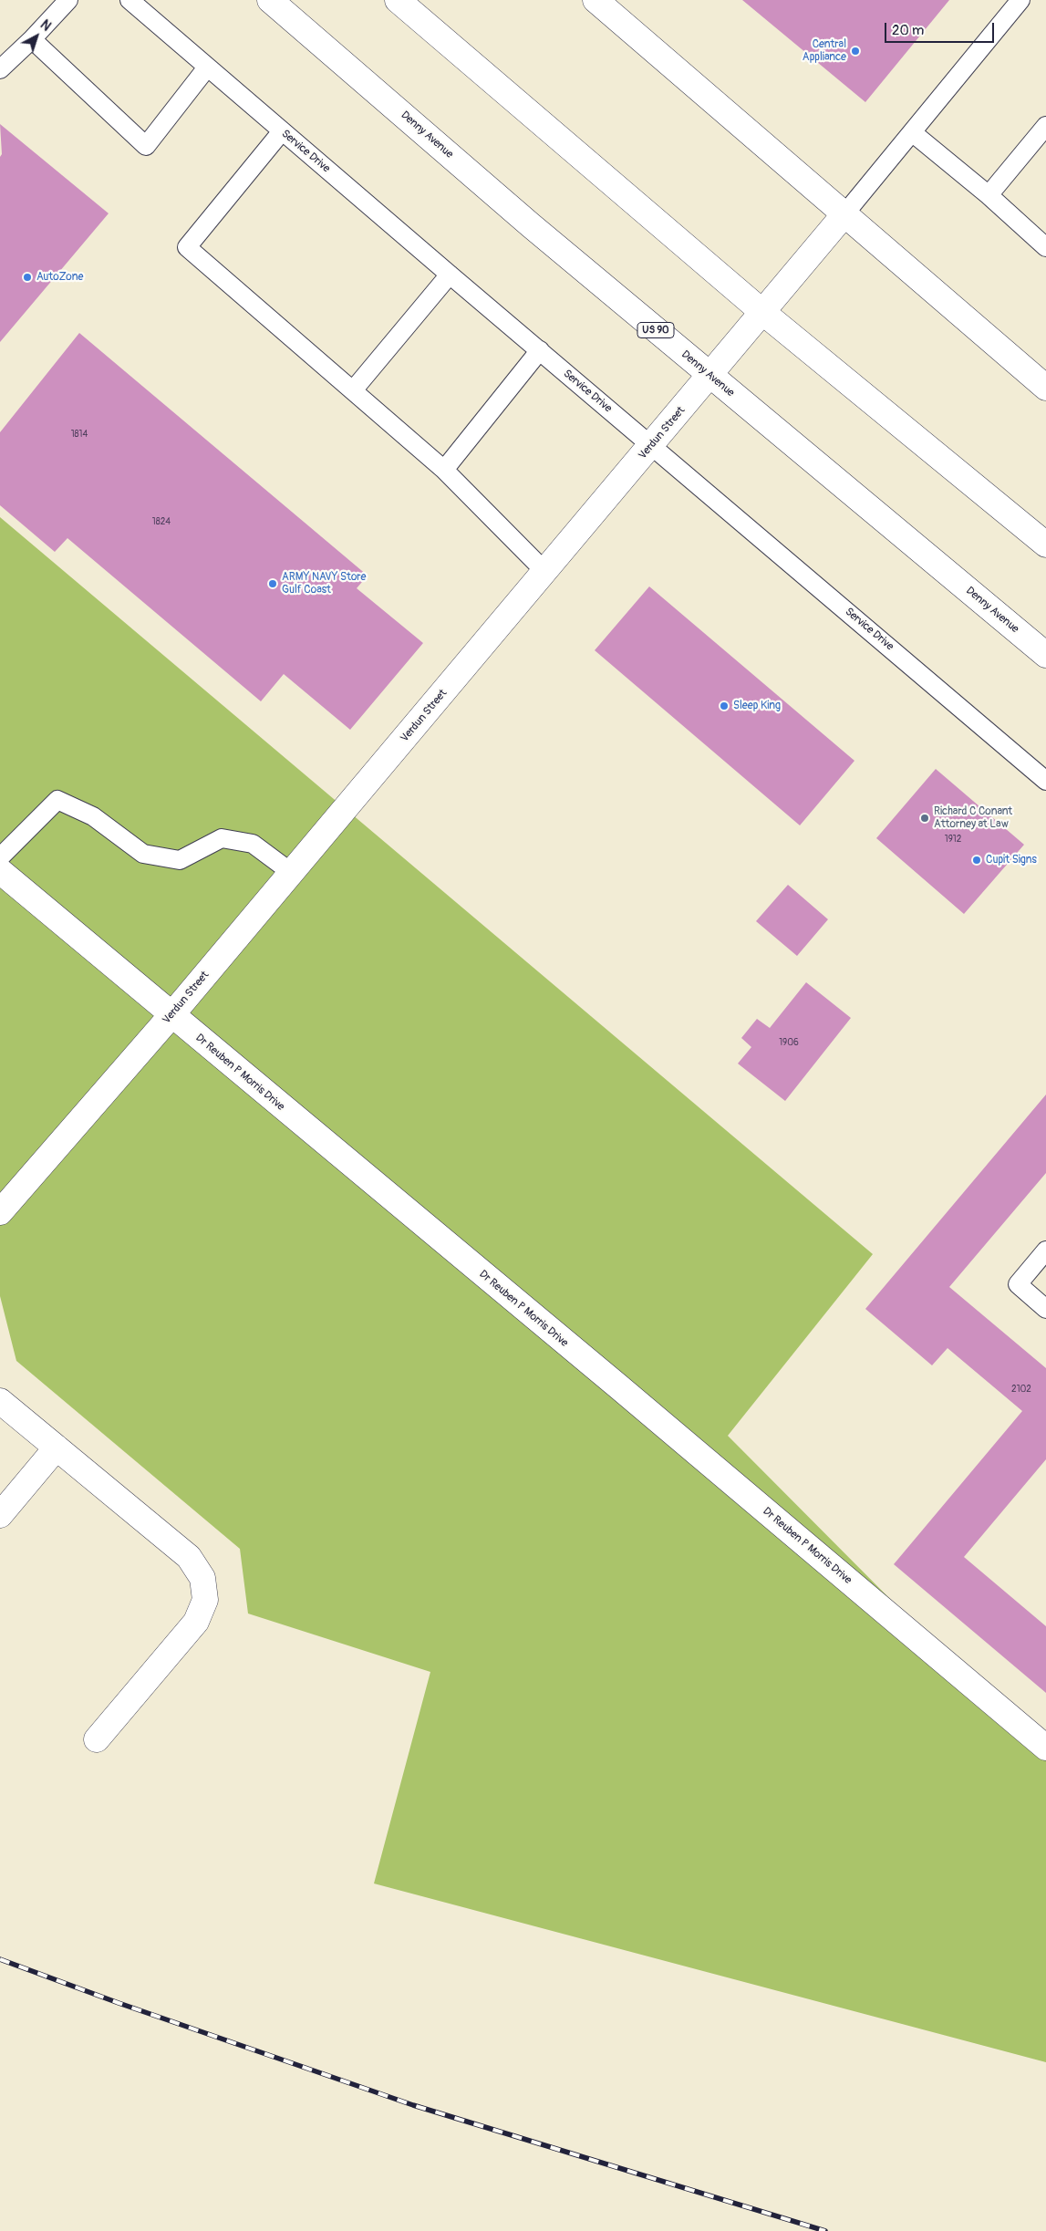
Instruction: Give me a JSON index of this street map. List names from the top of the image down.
{
  "streets": {
    "street": [
      "Denny Avenue",
      "US 90",
      "Verdun Street",
      "Dr Reuben P Morris Drive"
    ],
    "lane": ["Service Drive"]
  },
  "crossings": [
    ["Denny Avenue", "Verdun Street"],
    ["Service Drive", "Verdun Street"],
    ["Verdun Street", "Dr Reuben P Morris Drive"]
  ],
  "places": [
    "Central Appliance",
    "AutoZone",
    "ARMY NAVY Store Gulf Coast",
    "Sleep King",
    "Richard C Conant Attorney at Law",
    "Cupit Signs"
  ],
  "house_numbers": [
    "1814",
    "1824",
    "1912",
    "1906",
    "2102"
  ],
  "scale_bar": "20 m",
  "north": "top right"
}
